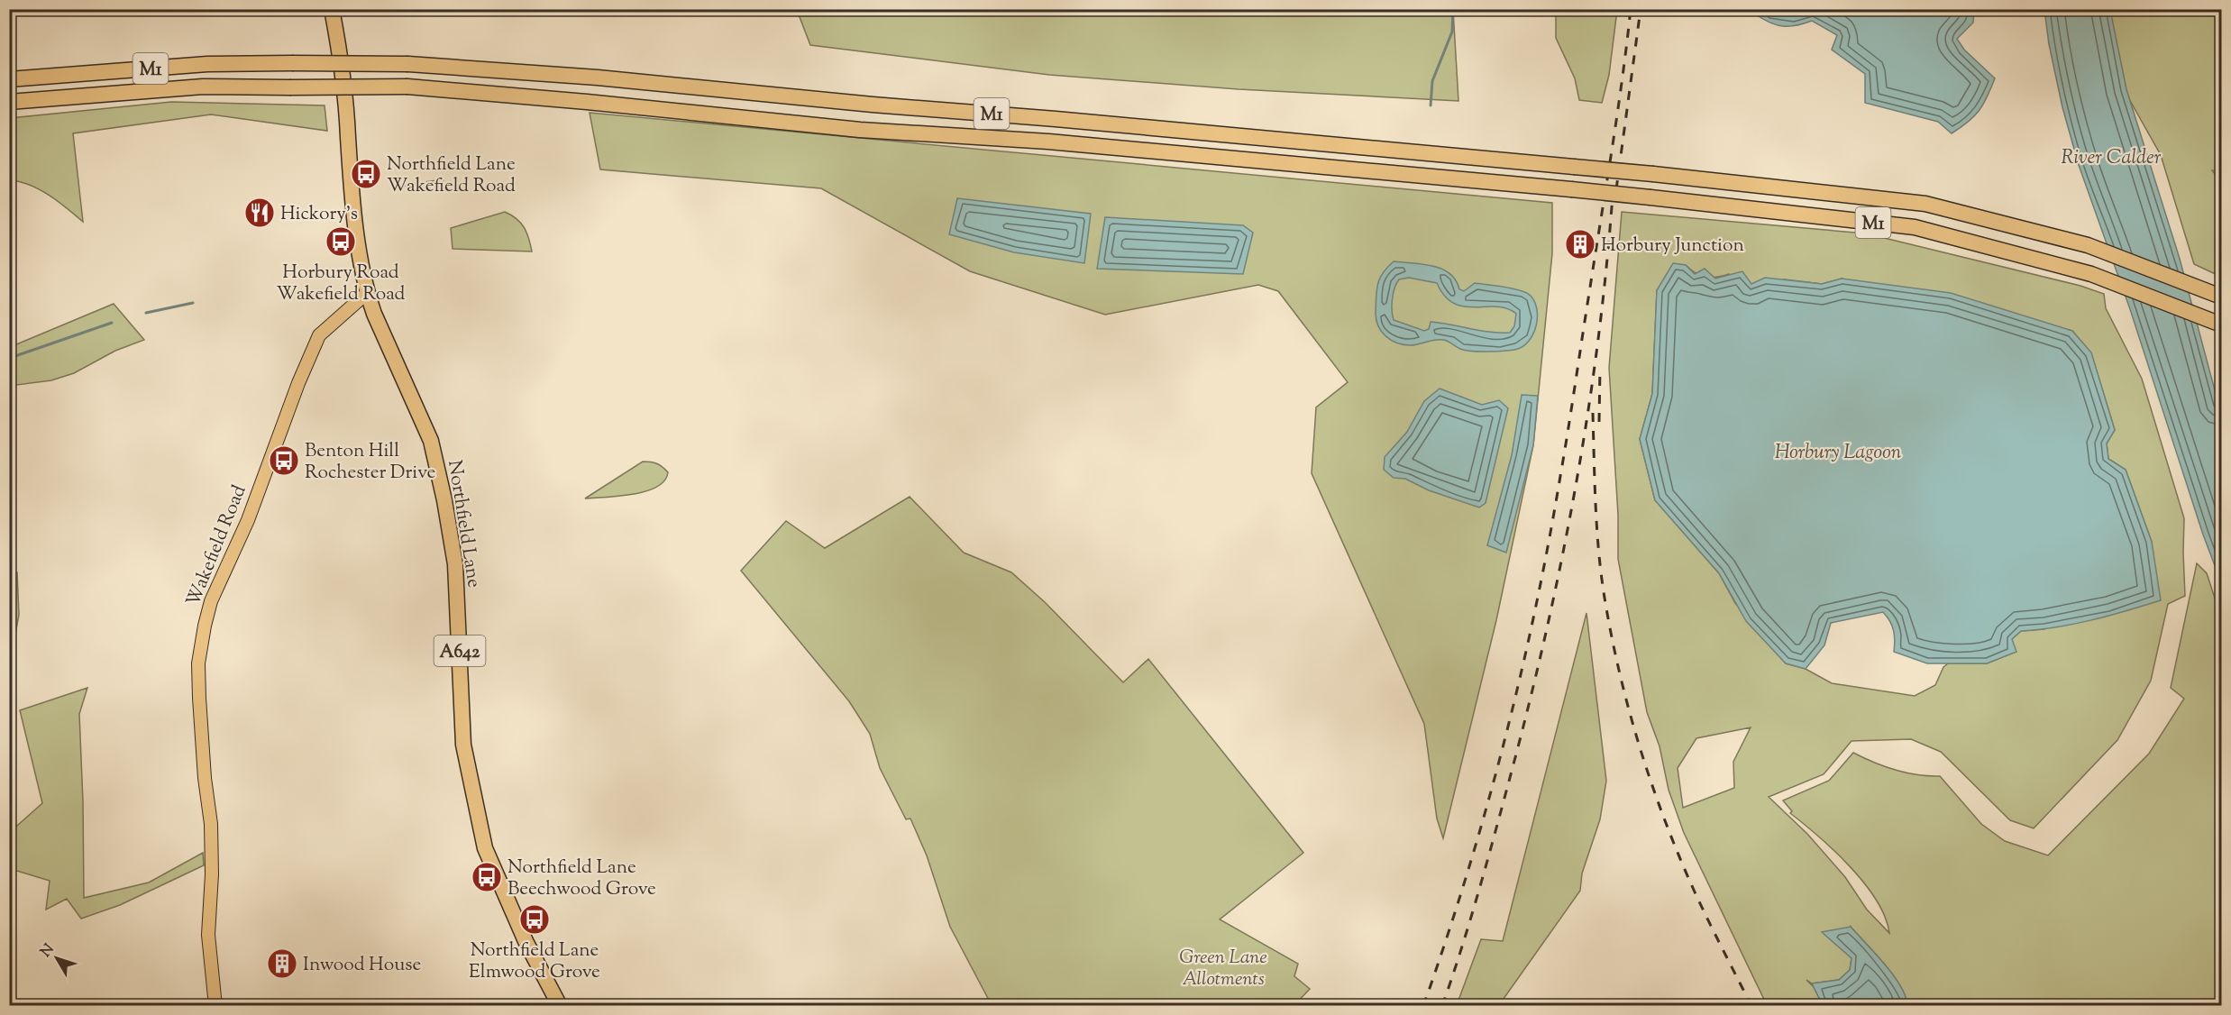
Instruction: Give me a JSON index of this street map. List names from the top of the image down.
{
  "streets": {
    "highway": ["M1", "Northfield Lane", "A642"],
    "main road": ["Wakefield Road"]
  },
  "crossings": [
    ["Northfield Lane", "Wakefield Road"]
  ],
  "water": ["River Calder", "Horbury Lagoon"],
  "parks": ["Green Lane Allotments"],
  "places": {
    "bus stop": [
      "Northfield Lane Wakefield Road",
      "Horbury Road Wakefield Road",
      "Benton Hill Rochester Drive",
      "Northfield Lane Beechwood Grove",
      "Northfield Lane Elmwood Grove"
    ],
    "restaurant": ["Hickory's"],
    "building": ["Horbury Junction", "Inwood House"]
  },
  "north": "top left"
}
